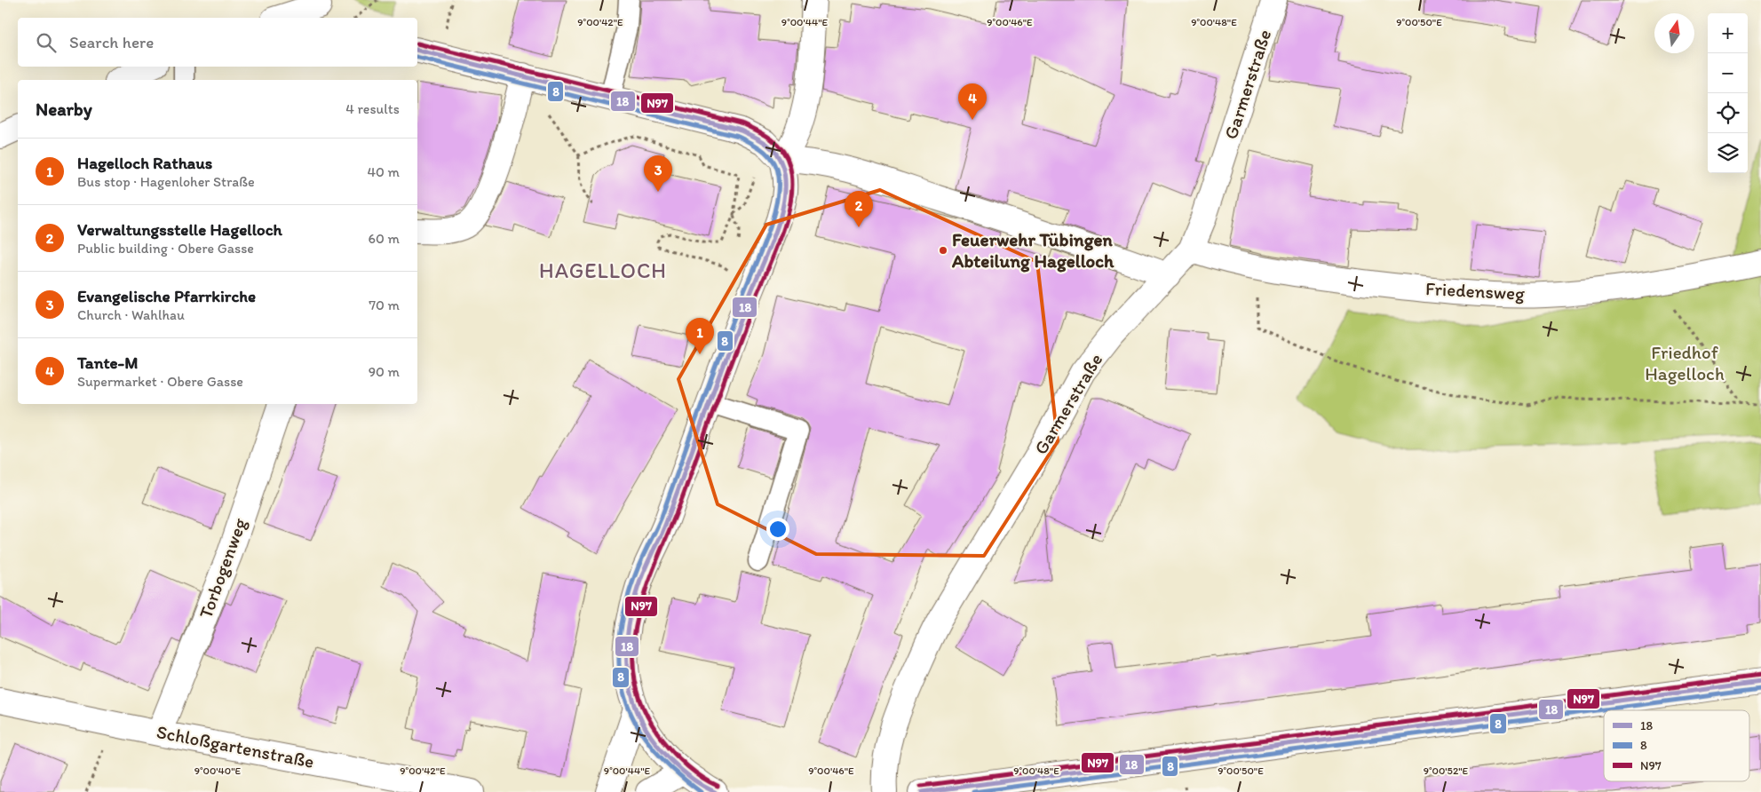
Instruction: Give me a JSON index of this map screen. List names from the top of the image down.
{
  "streets": {
    "street": [
      "Garmerstraße",
      "Friedensweg",
      "Torbogenweg",
      "Schloßgartenstraße"
    ]
  },
  "crossings": [
    ["Garmerstraße", "Friedensweg"],
    ["Torbogenweg", "Schloßgartenstraße"]
  ],
  "districts": ["HAGELLOCH"],
  "parks": ["Friedhof Hagelloch"],
  "places": ["Feuerwehr Tübingen Abteilung Hagelloch"],
  "lines": ["transit line N97", "transit line 18", "transit line 8"],
  "legend": ["18", "8", "N97"],
  "north": "top",
  "page": {
    "map_buttons": ["+", "−"],
    "search": "Search here",
    "heading": ["Nearby", "4 results"],
    "pins": [
      "4",
      "3",
      "2",
      "1"
    ],
    "list": [
      {
        "mark": "1",
        "name": "Hagelloch Rathaus",
        "note": "Bus stop · Hagenloher Straße",
        "value": "40 m"
      },
      {
        "mark": "2",
        "name": "Verwaltungsstelle Hagelloch",
        "note": "Public building · Obere Gasse",
        "value": "60 m"
      },
      {
        "mark": "3",
        "name": "Evangelische Pfarrkirche",
        "note": "Church · Wahlhau",
        "value": "70 m"
      },
      {
        "mark": "4",
        "name": "Tante-M",
        "note": "Supermarket · Obere Gasse",
        "value": "90 m"
      }
    ]
  },
  "coordinates": [
    "9°00'42\"E",
    "9°00'44\"E",
    "9°00'46\"E",
    "9°00'48\"E",
    "9°00'50\"E",
    "9°00'40\"E",
    "9°00'52\"E"
  ]
}
